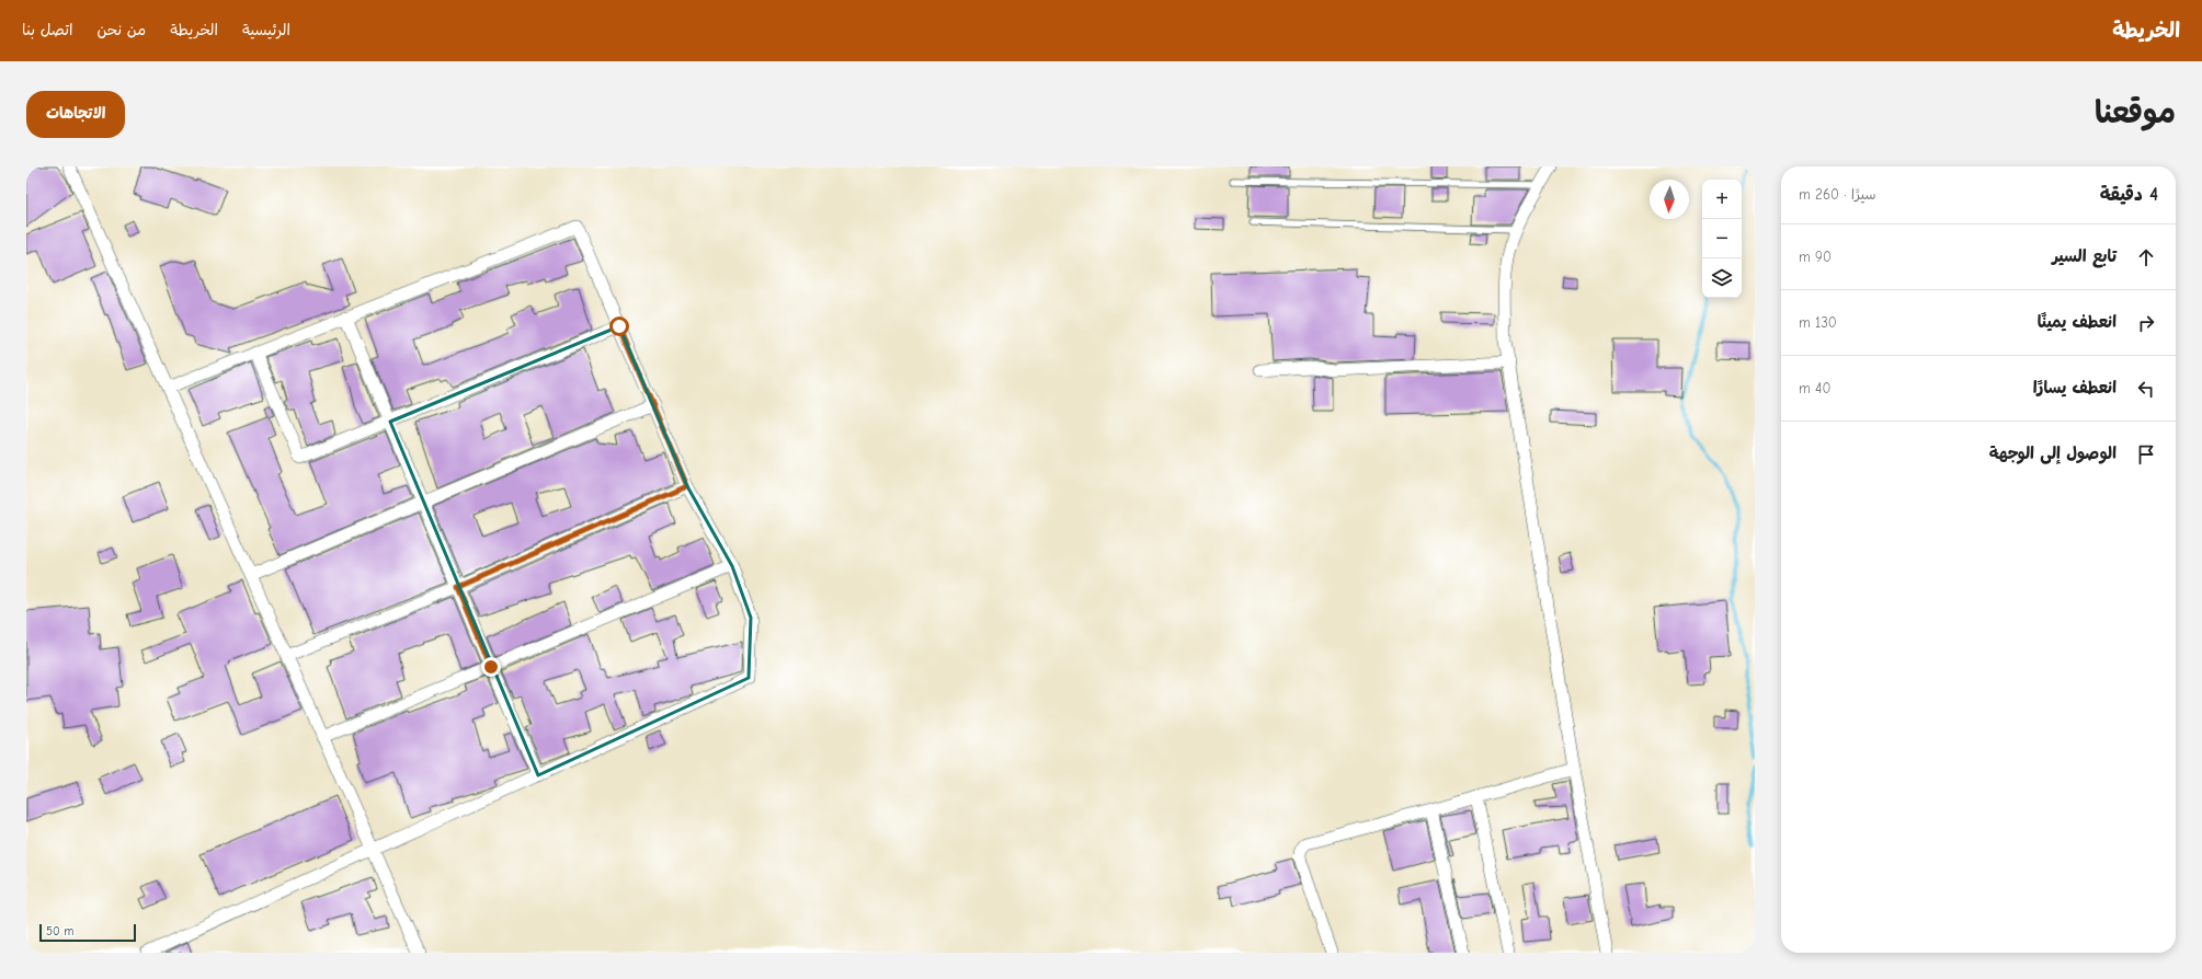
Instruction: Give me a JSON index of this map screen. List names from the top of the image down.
{
  "scale_bar": "50 m",
  "north": "bottom",
  "page": {
    "header": "الخريطة",
    "nav": [
      "الرئيسية",
      "الخريطة",
      "من نحن",
      "اتصل بنا"
    ],
    "title": "موقعنا",
    "buttons": "الاتجاهات",
    "heading": ["4 دقيقة", "سيرًا · 260 m"],
    "map_buttons": ["+", "−"],
    "list": [
      ["تابع السير", "90 m"],
      ["انعطف يمينًا", "130 m"],
      ["انعطف يسارًا", "40 m"],
      "الوصول إلى الوجهة"
    ],
    "scale": "50 m"
  }
}
